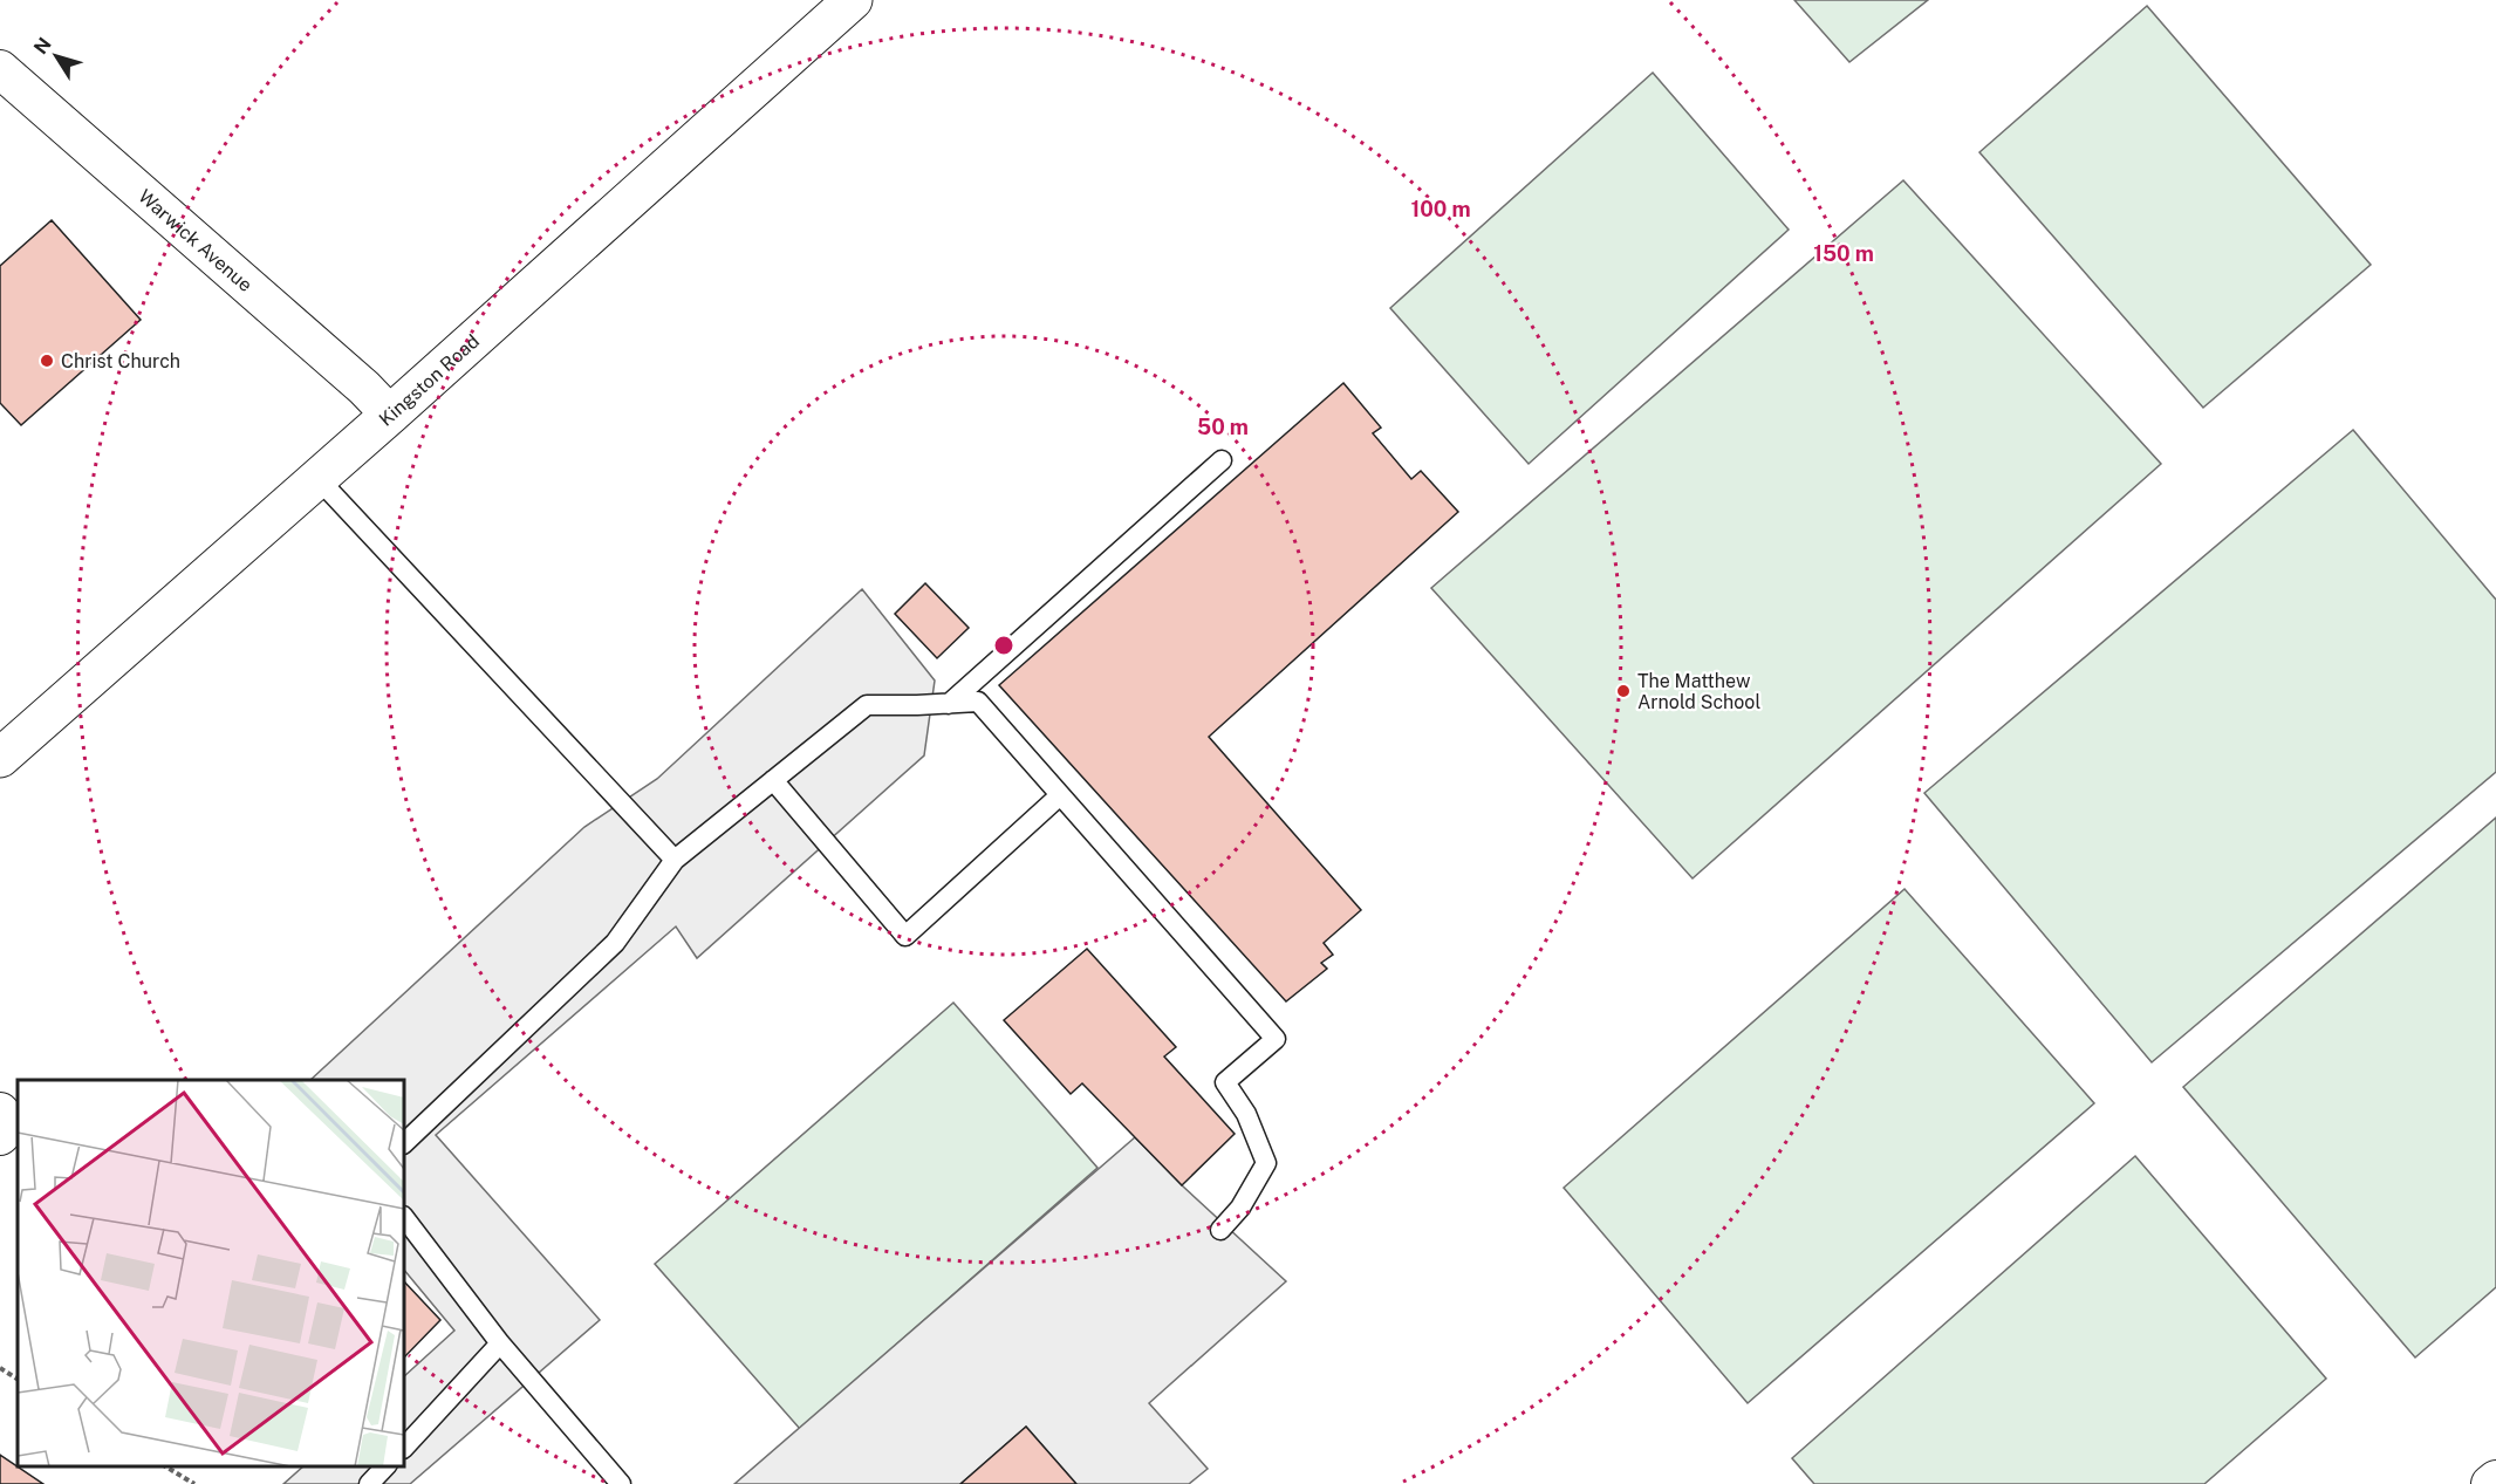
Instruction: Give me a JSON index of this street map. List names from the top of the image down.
{
  "streets": {
    "street": ["Warwick Avenue", "Kingston Road"]
  },
  "crossings": [
    ["Warwick Avenue", "Kingston Road"]
  ],
  "places": ["Christ Church", "The Matthew Arnold School"],
  "north": "top left",
  "rings": ["100 m", "150 m", "50 m"]
}
